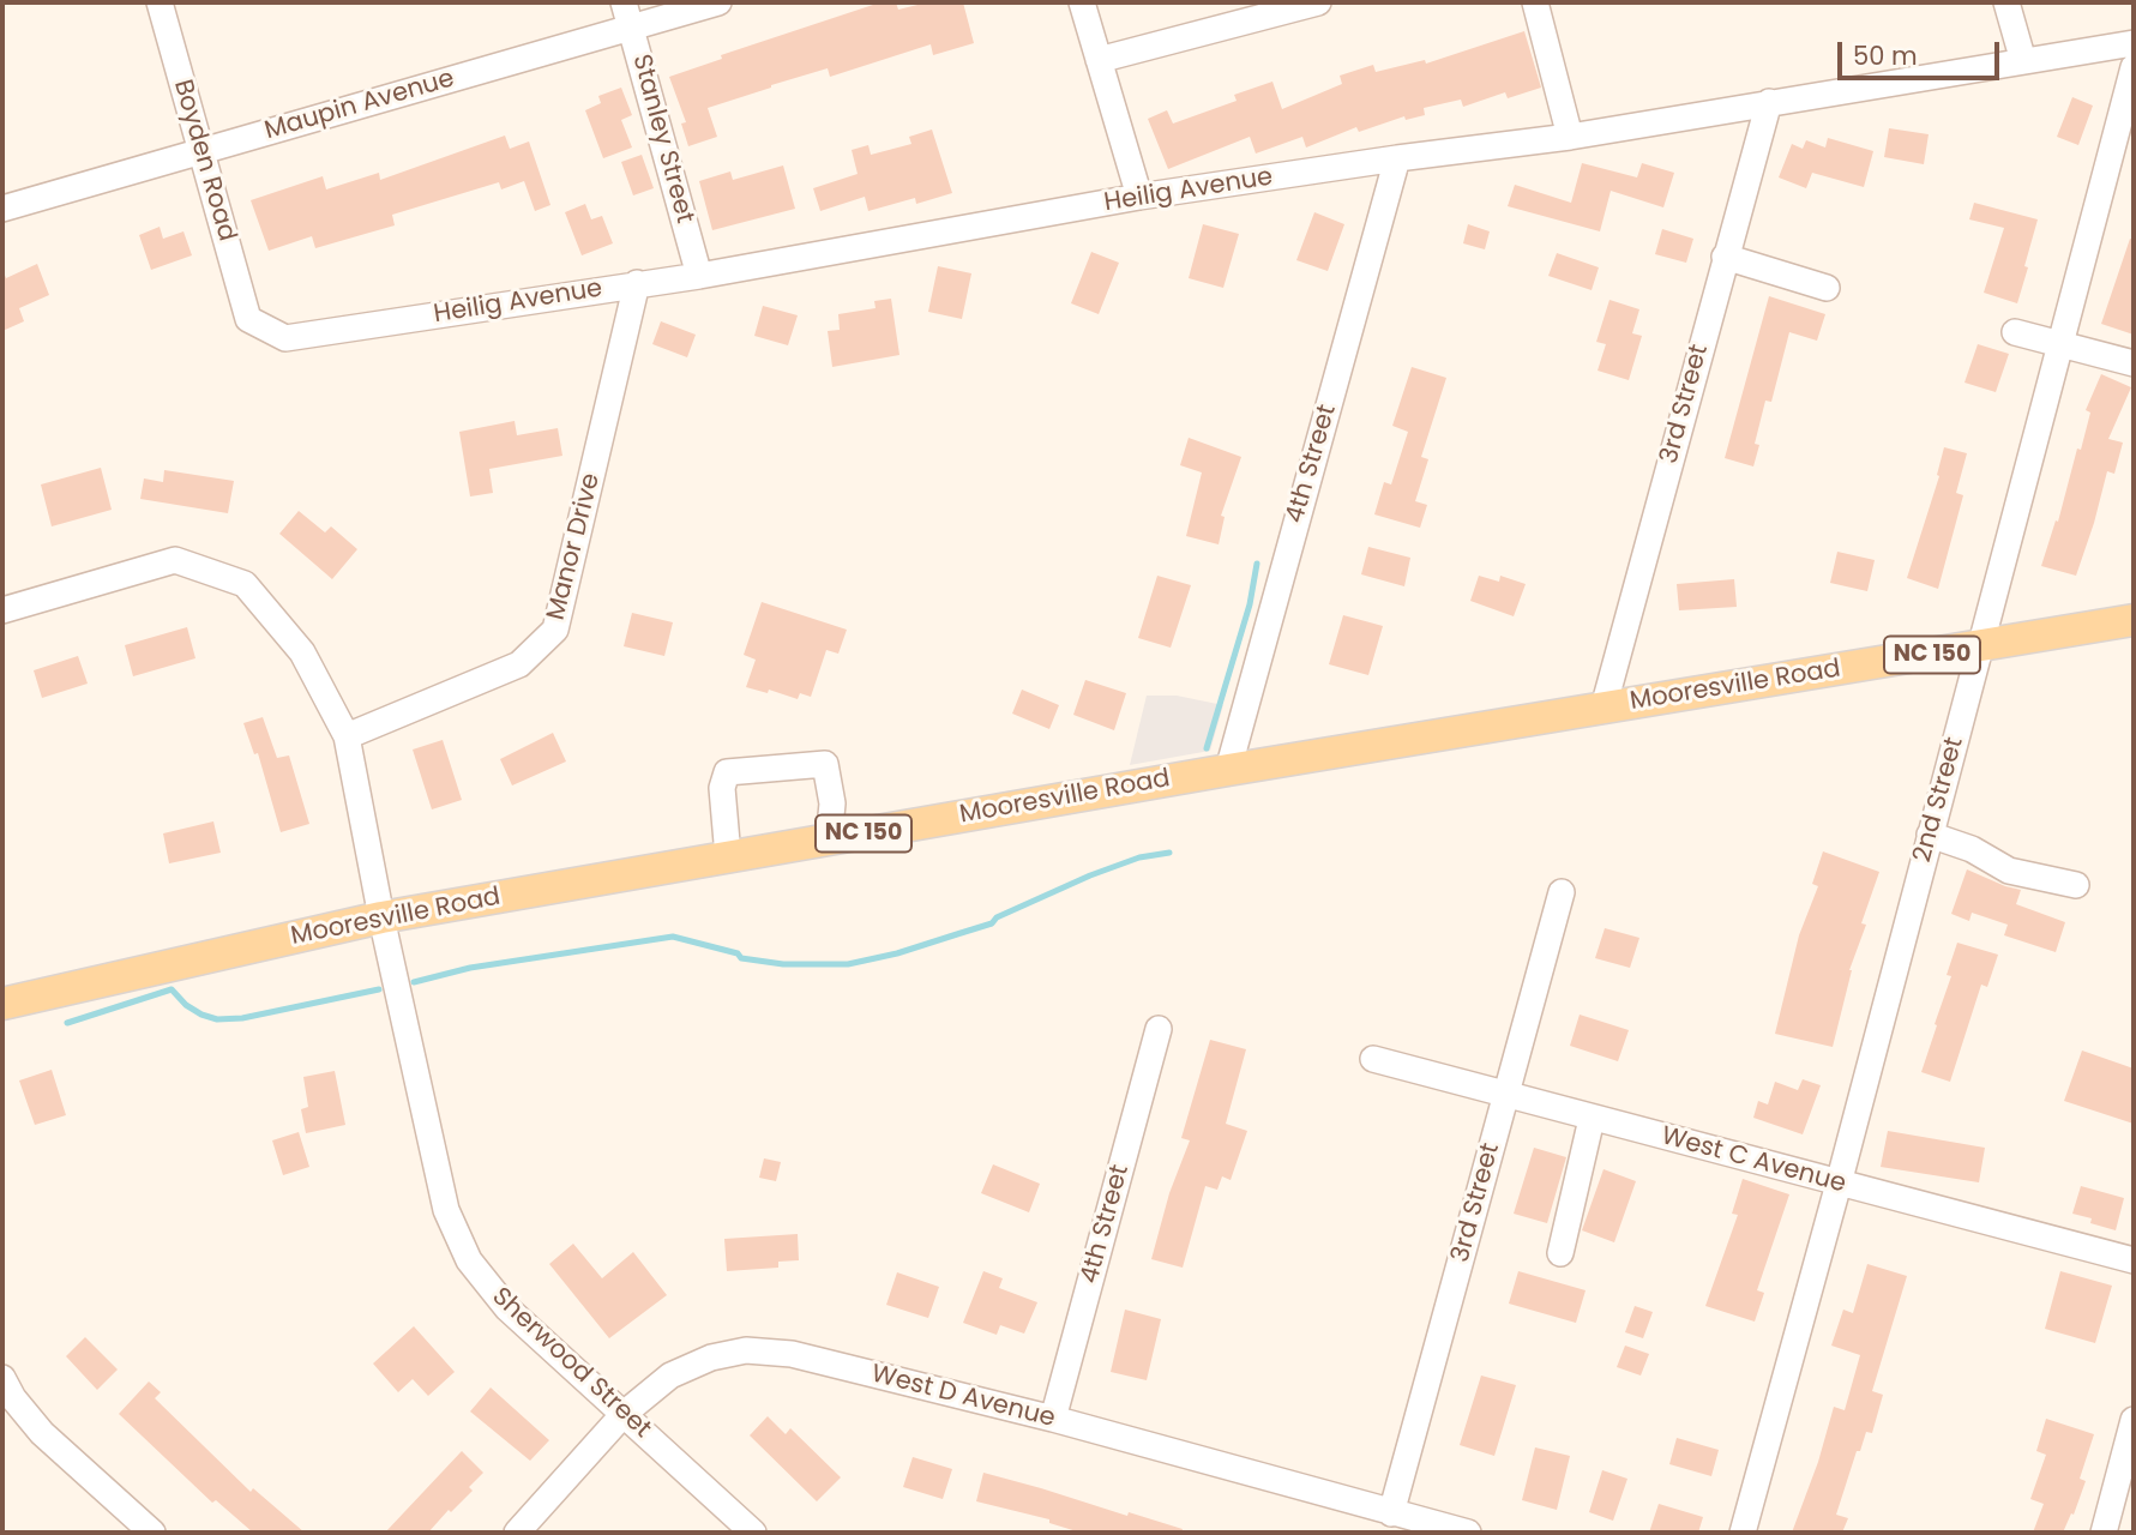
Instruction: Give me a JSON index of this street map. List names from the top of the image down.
{
  "streets": {
    "main road": ["NC 150", "Mooresville Road"],
    "street": [
      "Maupin Avenue",
      "Stanley Street",
      "Boyden Road",
      "Heilig Avenue",
      "3rd Street",
      "4th Street",
      "Manor Drive",
      "2nd Street",
      "West C Avenue",
      "Sherwood Street",
      "West D Avenue"
    ]
  },
  "crossings": [
    ["Maupin Avenue", "Stanley Street"],
    ["Maupin Avenue", "Boyden Road"],
    ["Stanley Street", "Heilig Avenue"],
    ["Boyden Road", "Heilig Avenue"],
    ["Heilig Avenue", "3rd Street"],
    ["Heilig Avenue", "4th Street"],
    ["Heilig Avenue", "Manor Drive"],
    ["3rd Street", "Mooresville Road"],
    ["3rd Street", "West C Avenue"],
    ["3rd Street", "West D Avenue"],
    ["4th Street", "Mooresville Road"],
    ["4th Street", "West D Avenue"],
    ["Manor Drive", "Sherwood Street"],
    ["Mooresville Road", "2nd Street"],
    ["Mooresville Road", "Sherwood Street"],
    ["2nd Street", "West C Avenue"],
    ["Sherwood Street", "West D Avenue"]
  ],
  "scale_bar": "50 m"
}
